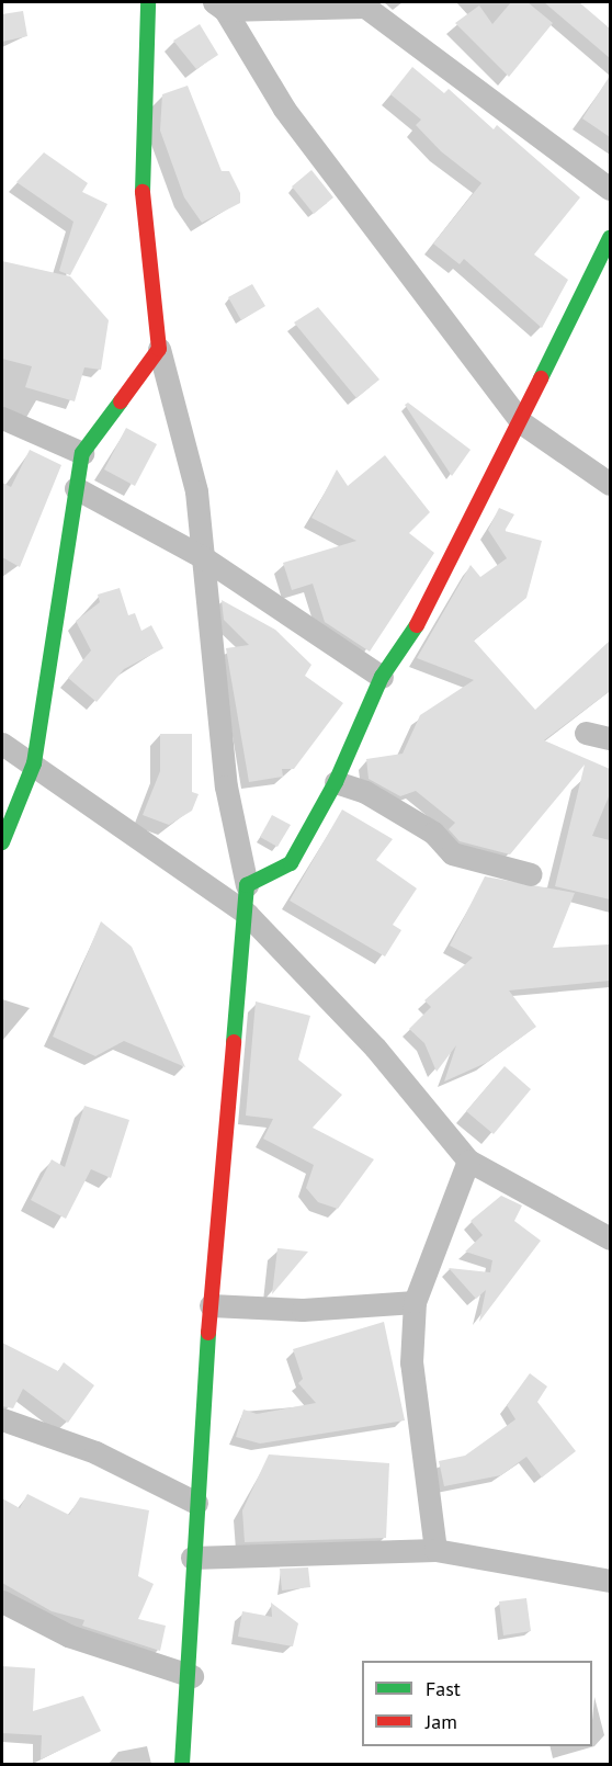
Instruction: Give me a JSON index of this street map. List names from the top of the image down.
{
  "legend": ["Fast", "Jam"]
}
